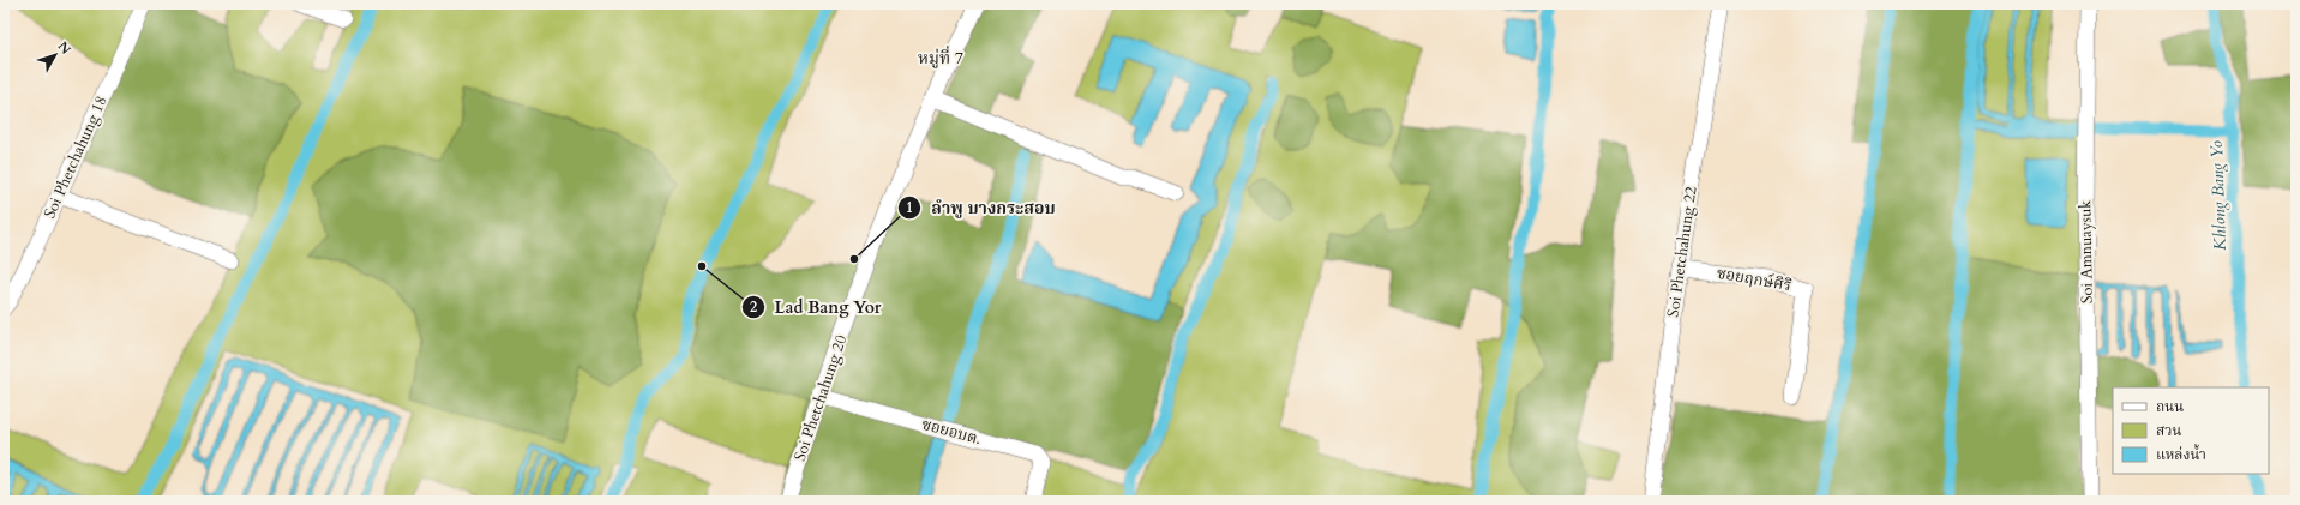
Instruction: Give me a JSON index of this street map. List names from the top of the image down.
{
  "streets": {
    "street": [
      "Soi Phetchahung 18",
      "Soi Phetchahung 22",
      "Soi Amnuaysuk",
      "ซอยฤกษ์ศิริ",
      "Soi Phetchahung 20",
      "ซอยอบต."
    ]
  },
  "crossings": [
    ["Soi Phetchahung 22", "ซอยฤกษ์ศิริ"],
    ["Soi Phetchahung 20", "ซอยอบต."]
  ],
  "districts": ["หมู่ที่ 7"],
  "water": ["Khlong Bang Yo"],
  "places": ["ลำพู บางกระสอบ", "Lad Bang Yor"],
  "legend": ["ถนน", "สวน", "แหล่งน้ำ"],
  "north": "top right"
}
